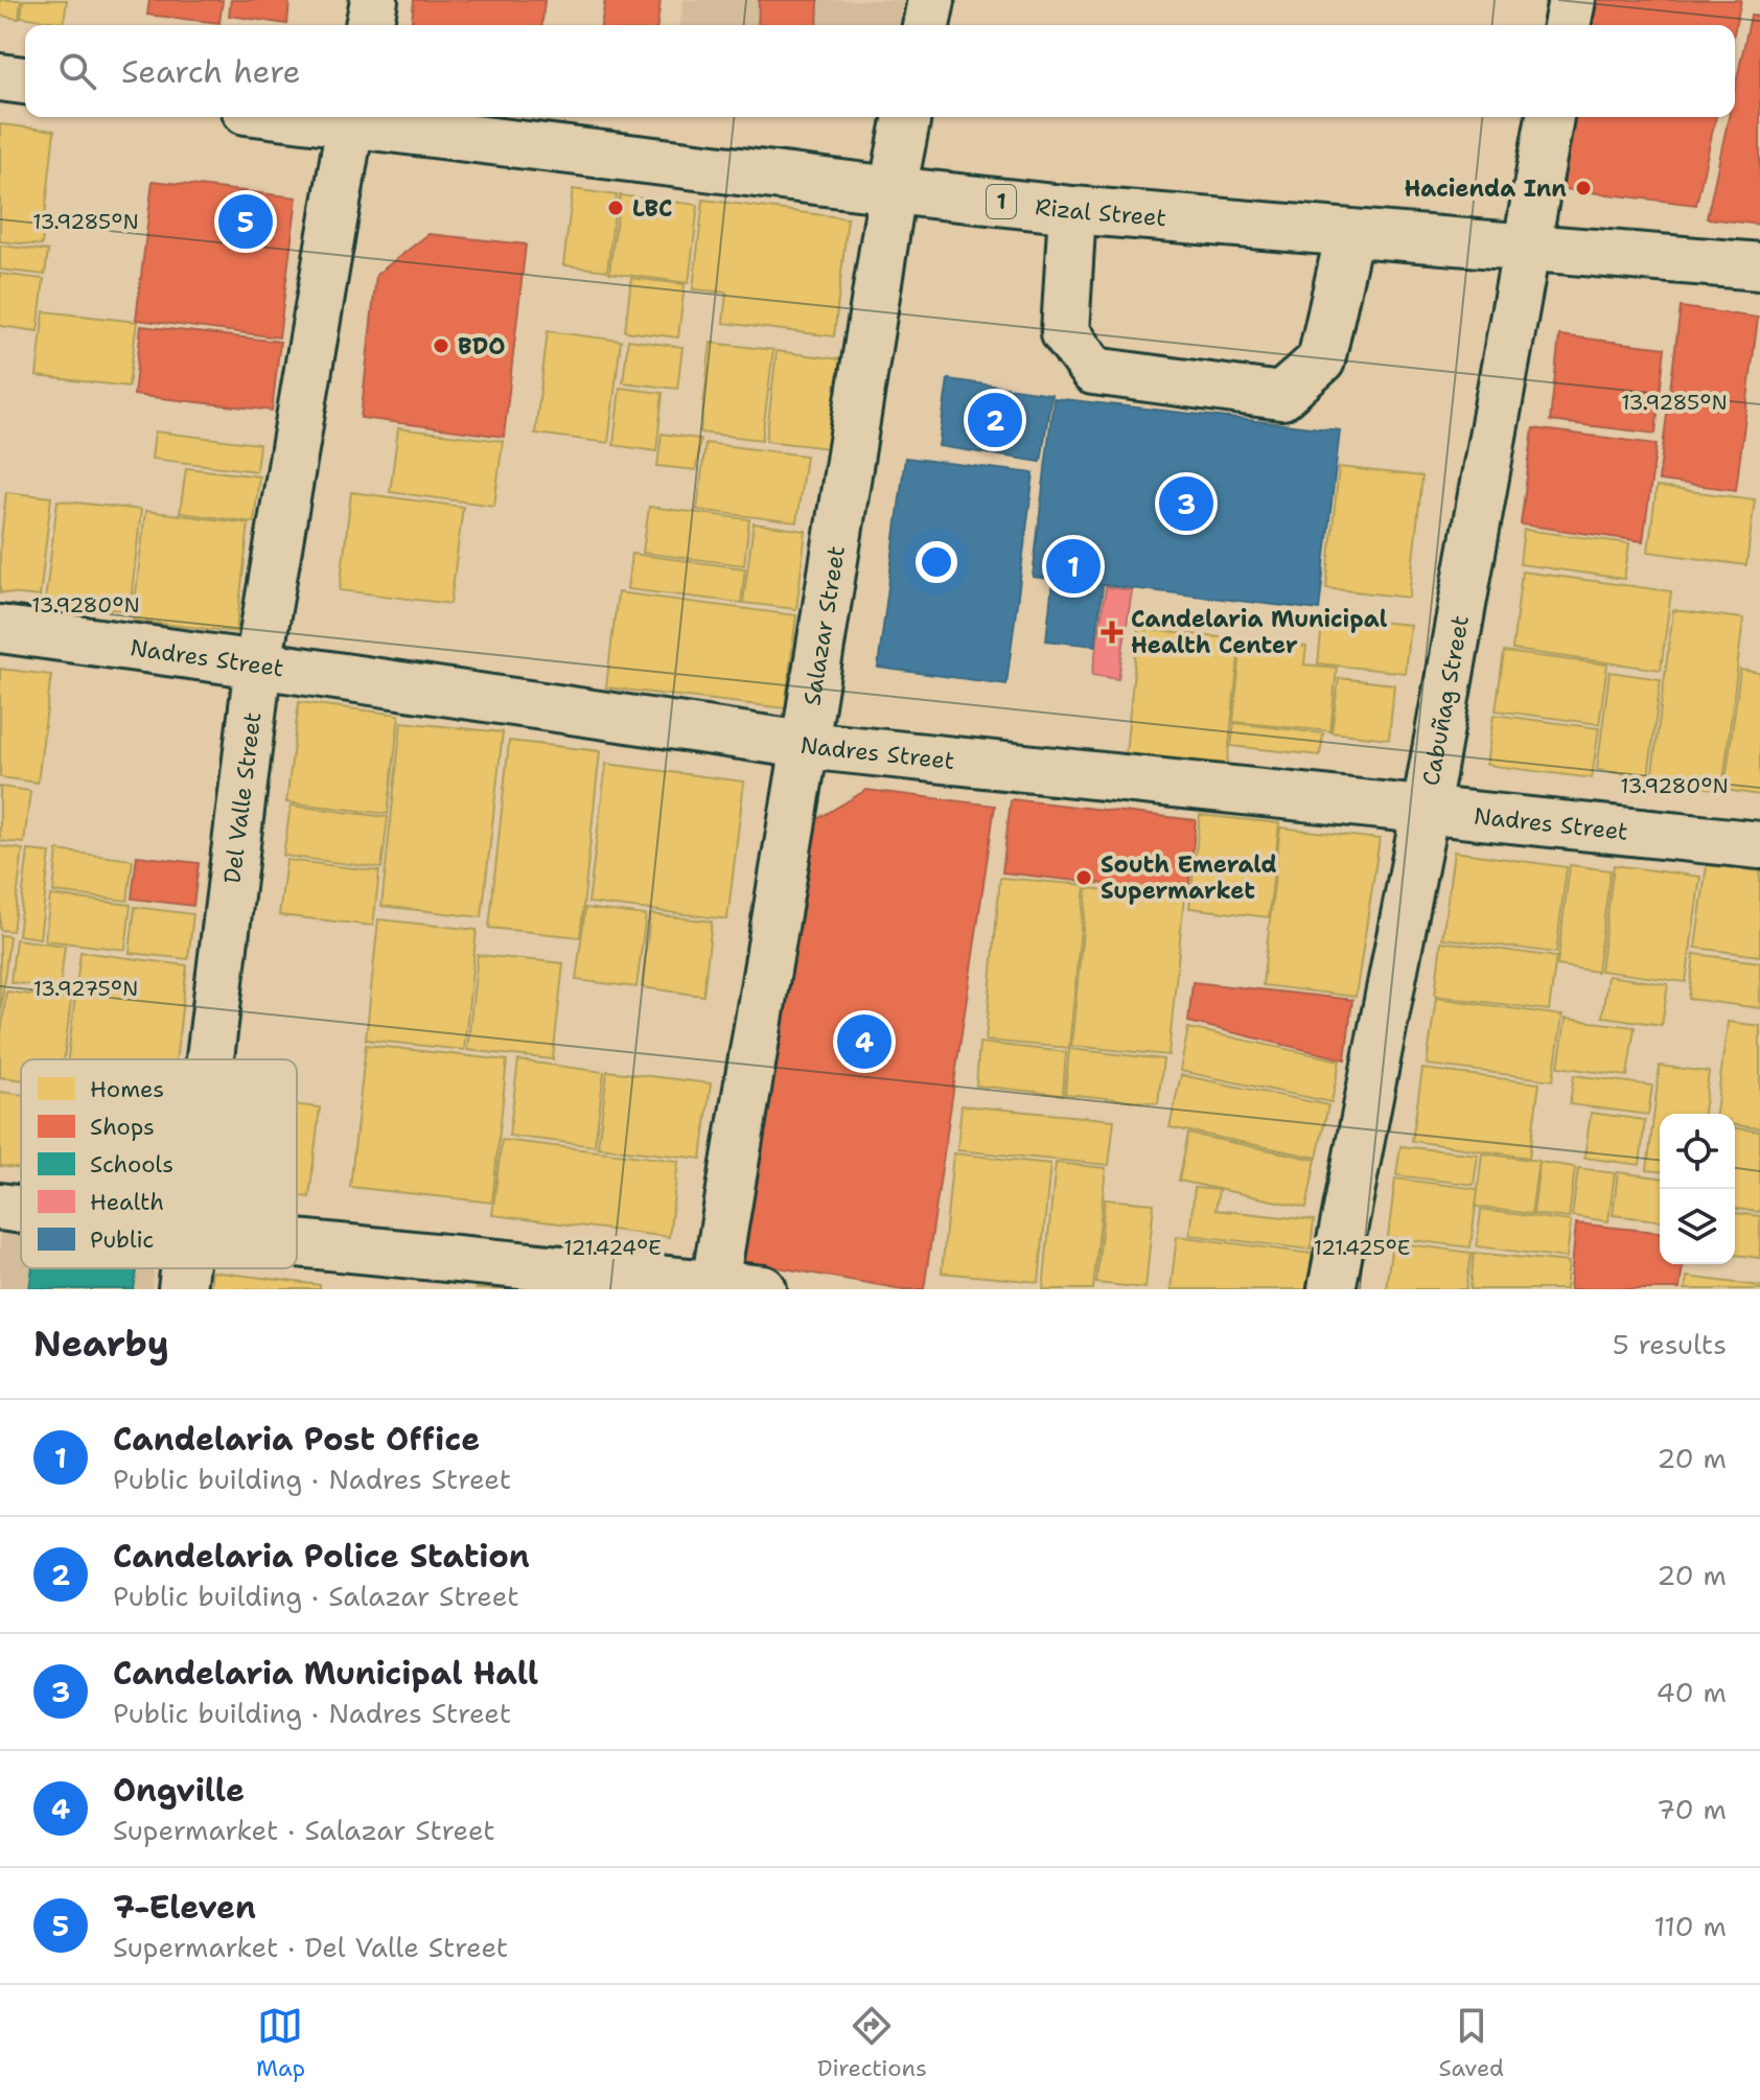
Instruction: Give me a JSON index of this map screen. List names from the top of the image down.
{
  "streets": {
    "street": [
      "1",
      "Rizal Street",
      "Salazar Street",
      "Nadres Street",
      "Cabuñag Street",
      "Del Valle Street"
    ]
  },
  "crossings": [
    ["Rizal Street", "Salazar Street"],
    ["Rizal Street", "Cabuñag Street"],
    ["Rizal Street", "Del Valle Street"],
    ["Salazar Street", "Nadres Street"],
    ["Nadres Street", "Cabuñag Street"],
    ["Nadres Street", "Del Valle Street"]
  ],
  "places": {
    "other": [
      "Hacienda Inn",
      "LBC",
      "BDO",
      "South Emerald Supermarket"
    ],
    "health": ["Candelaria Municipal Health Center"]
  },
  "legend": [
    "Homes",
    "Shops",
    "Schools",
    "Health",
    "Public"
  ],
  "page": {
    "search": "Search here",
    "pins": [
      "5",
      "2",
      "3",
      "1",
      "4"
    ],
    "heading": ["Nearby", "5 results"],
    "list": [
      {
        "mark": "1",
        "name": "Candelaria Post Office",
        "note": "Public building · Nadres Street",
        "value": "20 m"
      },
      {
        "mark": "2",
        "name": "Candelaria Police Station",
        "note": "Public building · Salazar Street",
        "value": "20 m"
      },
      {
        "mark": "3",
        "name": "Candelaria Municipal Hall",
        "note": "Public building · Nadres Street",
        "value": "40 m"
      },
      {
        "mark": "4",
        "name": "Ongville",
        "note": "Supermarket · Salazar Street",
        "value": "70 m"
      },
      {
        "mark": "5",
        "name": "7-Eleven",
        "note": "Supermarket · Del Valle Street",
        "value": "110 m"
      }
    ],
    "nav": ["Map", "Directions", "Saved"]
  },
  "coordinates": [
    "13.9285°N",
    "13.9280°N",
    "13.9275°N",
    "121.424°E",
    "121.425°E"
  ]
}
